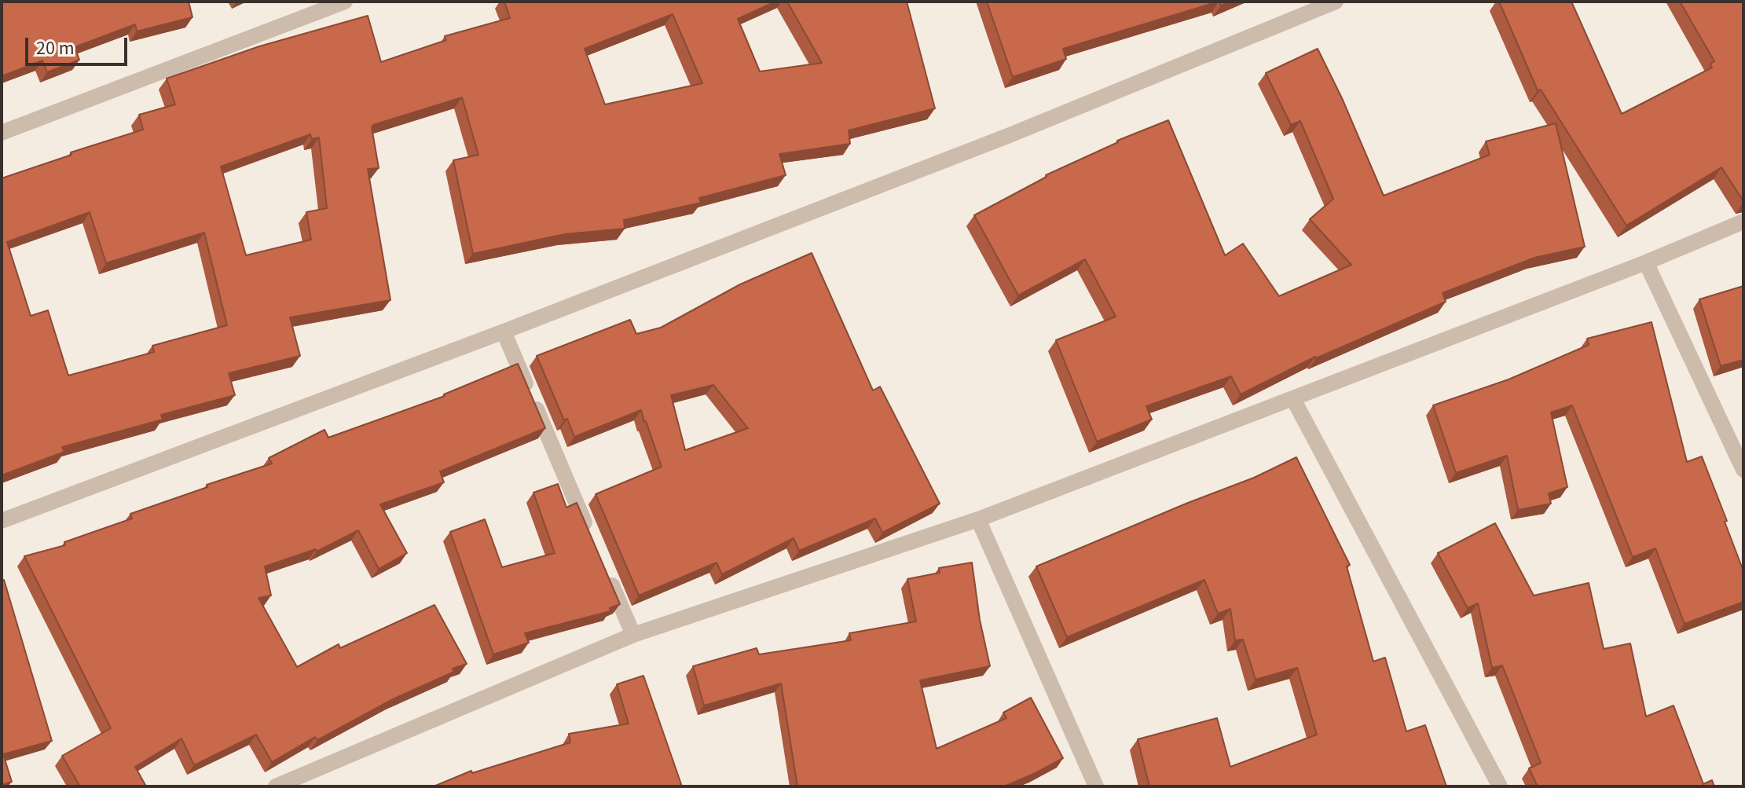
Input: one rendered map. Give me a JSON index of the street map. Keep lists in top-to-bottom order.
{
  "scale_bar": "20 m"
}
